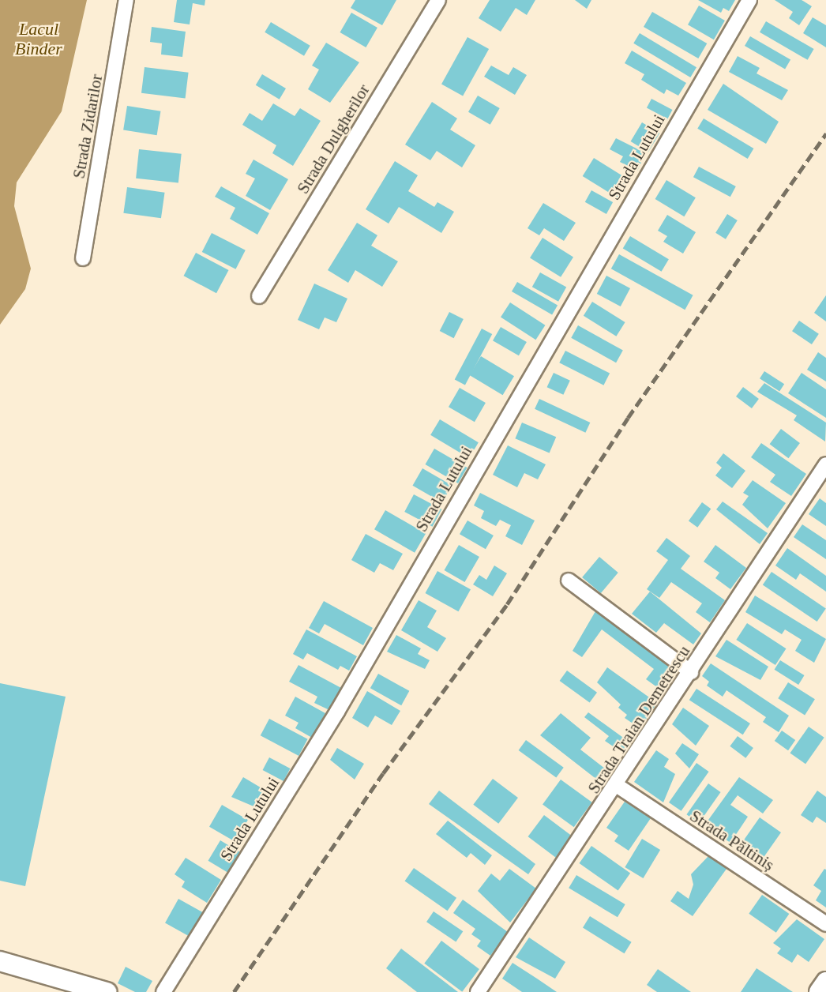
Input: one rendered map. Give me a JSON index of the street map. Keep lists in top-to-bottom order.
{
  "streets": {
    "street": [
      "Strada Zidarilor",
      "Strada Dulgherilor",
      "Strada Lutului",
      "Strada Traian Demetrescu",
      "Strada Păltiniș"
    ]
  },
  "crossings": [
    ["Strada Traian Demetrescu", "Strada Păltiniș"]
  ],
  "water": ["Lacul Binder"]
}
